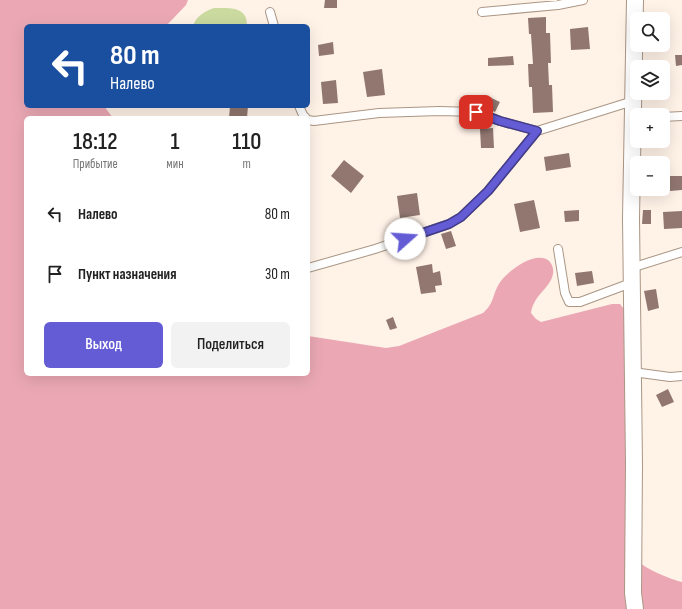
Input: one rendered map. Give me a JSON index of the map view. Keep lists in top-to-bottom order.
{
  "page": {
    "map_buttons": ["+", "−"],
    "turn": ["80 m", "Налево"],
    "eta": [
      "18:12",
      "Прибытие",
      "1",
      "мин",
      "110",
      "m"
    ],
    "list": [
      {
        "name": "Налево",
        "value": "80 m"
      },
      {
        "name": "Пункт назначения",
        "value": "30 m"
      }
    ],
    "buttons": ["Выход", "Поделиться"]
  }
}
